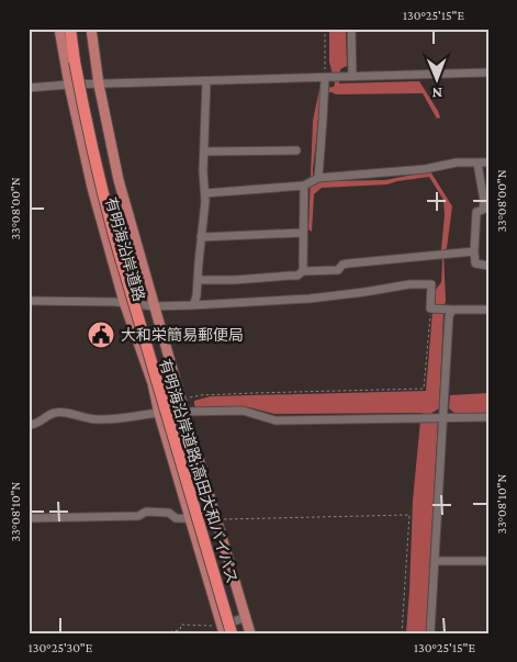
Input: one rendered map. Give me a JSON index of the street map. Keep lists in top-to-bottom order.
{
  "streets": {
    "highway": ["有明海沿岸道路;高田大和バイパス"],
    "main road": ["有明海沿岸道路"]
  },
  "places": {
    "public building": ["大和栄簡易郵便局"]
  },
  "north": "bottom",
  "coordinates": [
    "130°25'15\"E",
    "33°08'00\"N",
    "33°08'10\"N",
    "130°25'30\"E"
  ]
}
